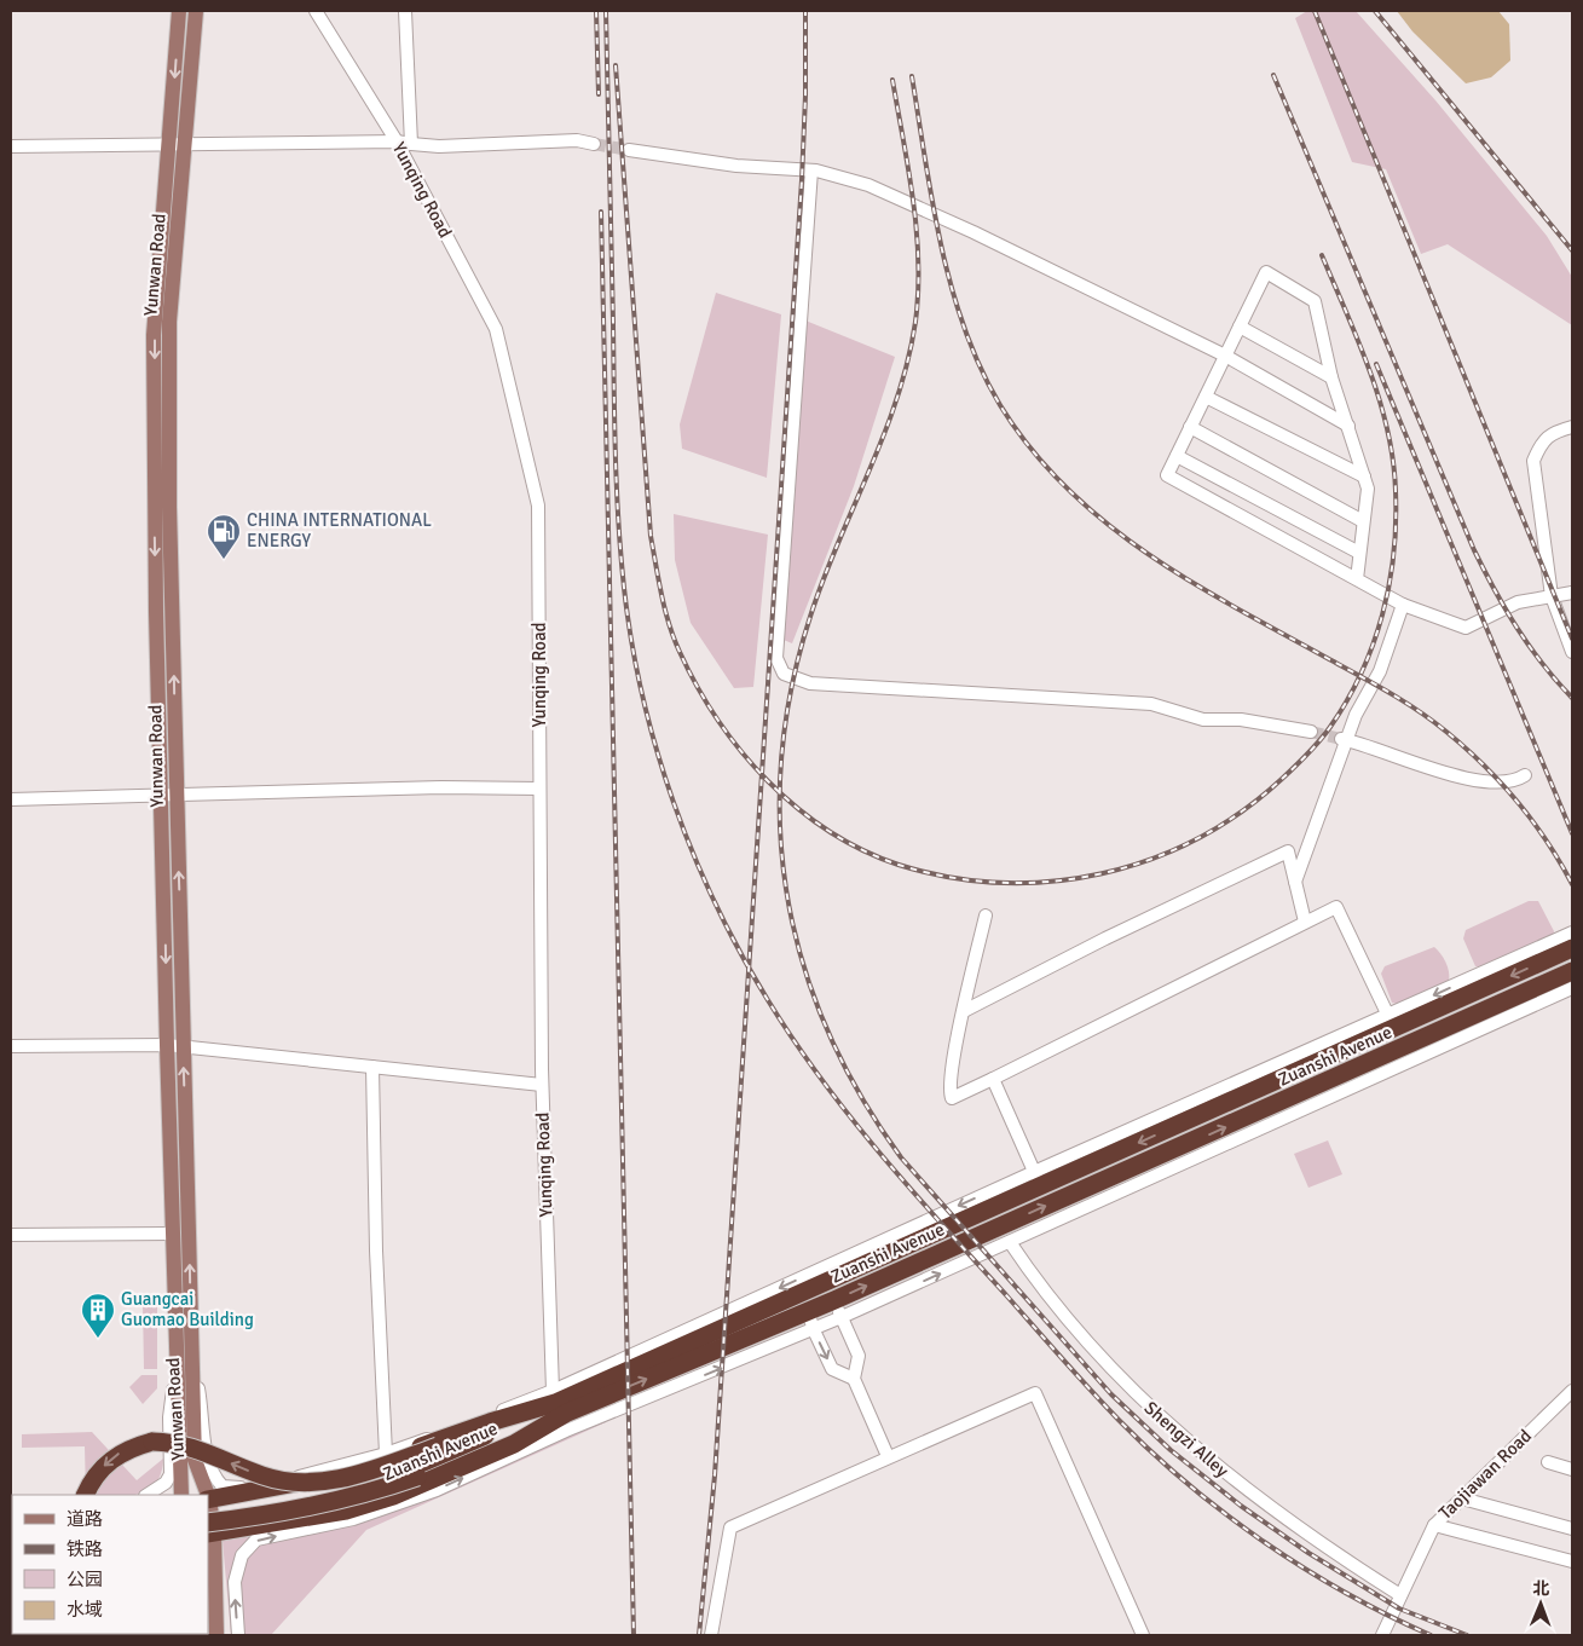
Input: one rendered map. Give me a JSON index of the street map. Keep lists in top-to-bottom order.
{
  "streets": {
    "highway": ["Zuanshi Avenue"],
    "main road": ["Yunwan Road"],
    "street": ["Yunqing Road", "Shengzi Alley", "Taojiawan Road"]
  },
  "crossings": [
    ["Yunqing Road", "Zuanshi Avenue"],
    ["Yunwan Road", "Zuanshi Avenue"],
    ["Shengzi Alley", "Taojiawan Road"]
  ],
  "places": {
    "fuel station": ["CHINA INTERNATIONAL ENERGY"],
    "building": ["Guangcai Guomao Building"]
  },
  "legend": [
    "道路",
    "铁路",
    "公园",
    "水域"
  ],
  "north": "top"
}
